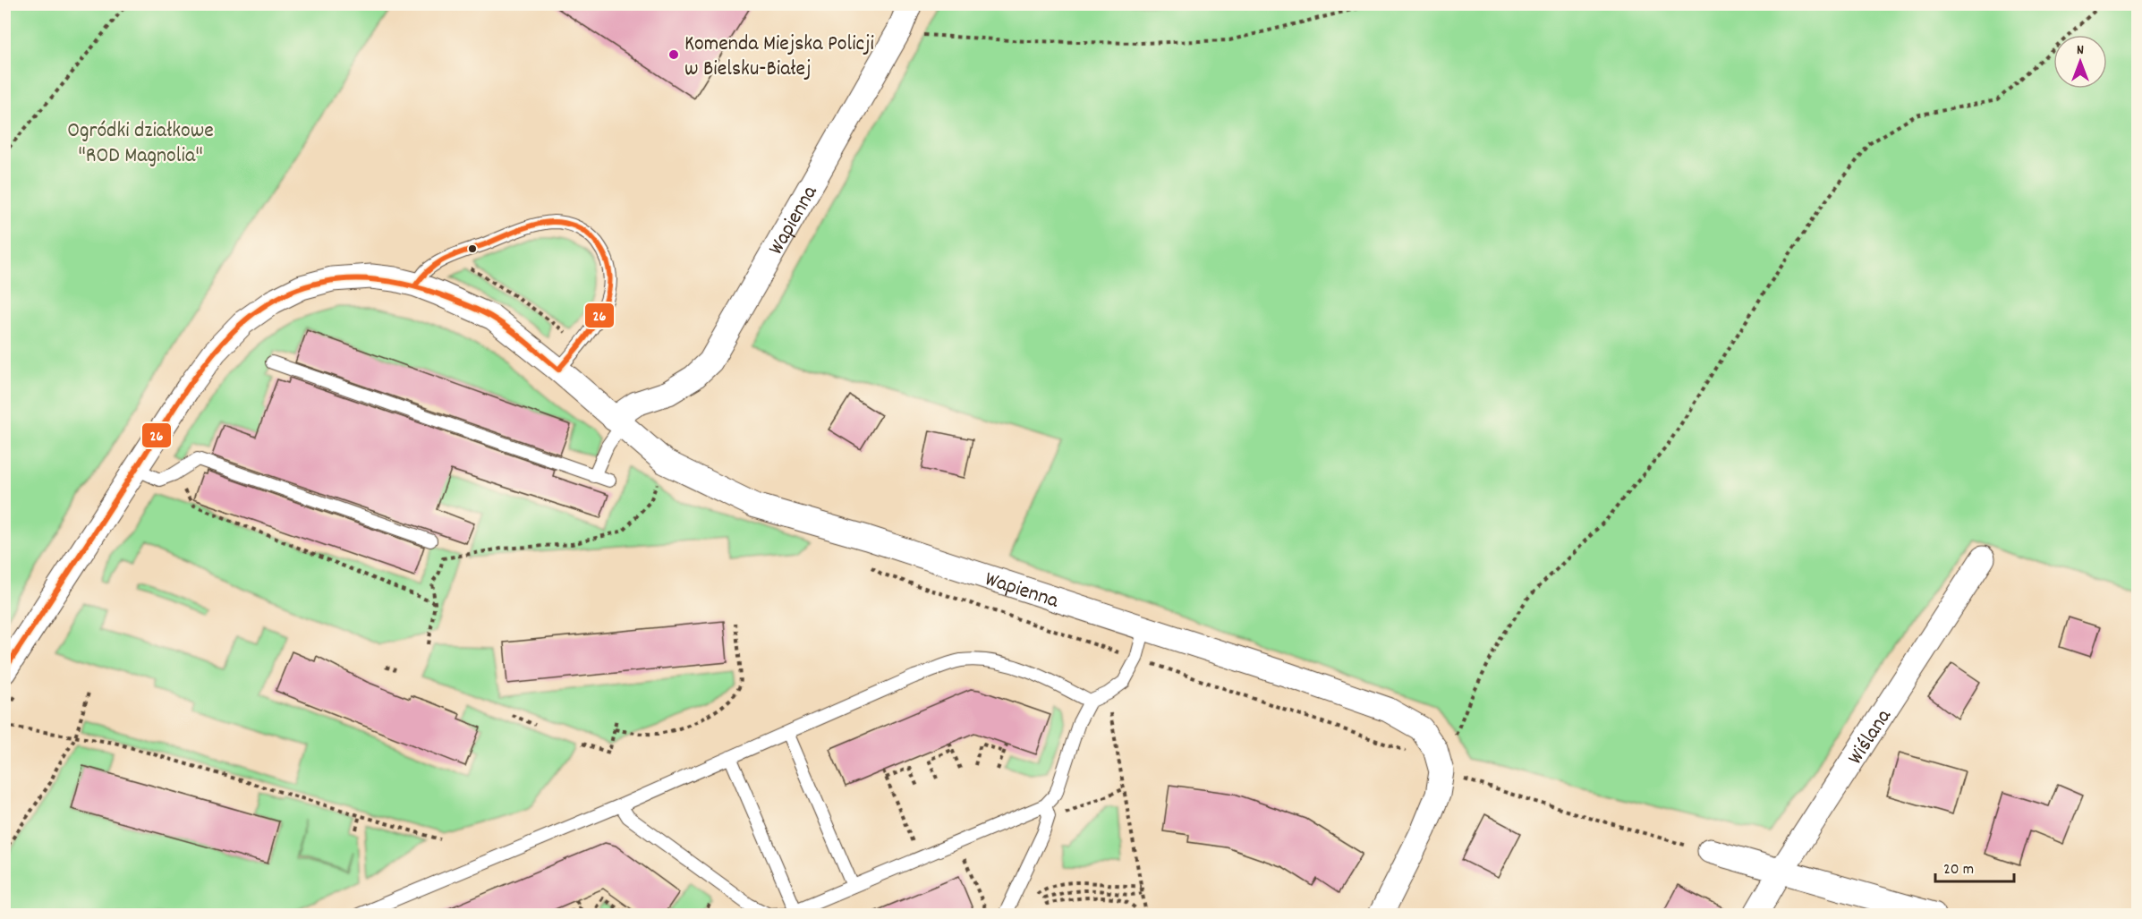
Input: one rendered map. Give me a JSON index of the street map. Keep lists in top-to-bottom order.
{
  "streets": {
    "street": ["Wapienna", "Wiślana"]
  },
  "parks": ["Ogródki działkowe \"ROD Magnolia\""],
  "places": ["Komenda Miejska Policji w Bielsku-Białej"],
  "lines": ["transit line 26"],
  "scale_bar": "20 m",
  "north": "top"
}
